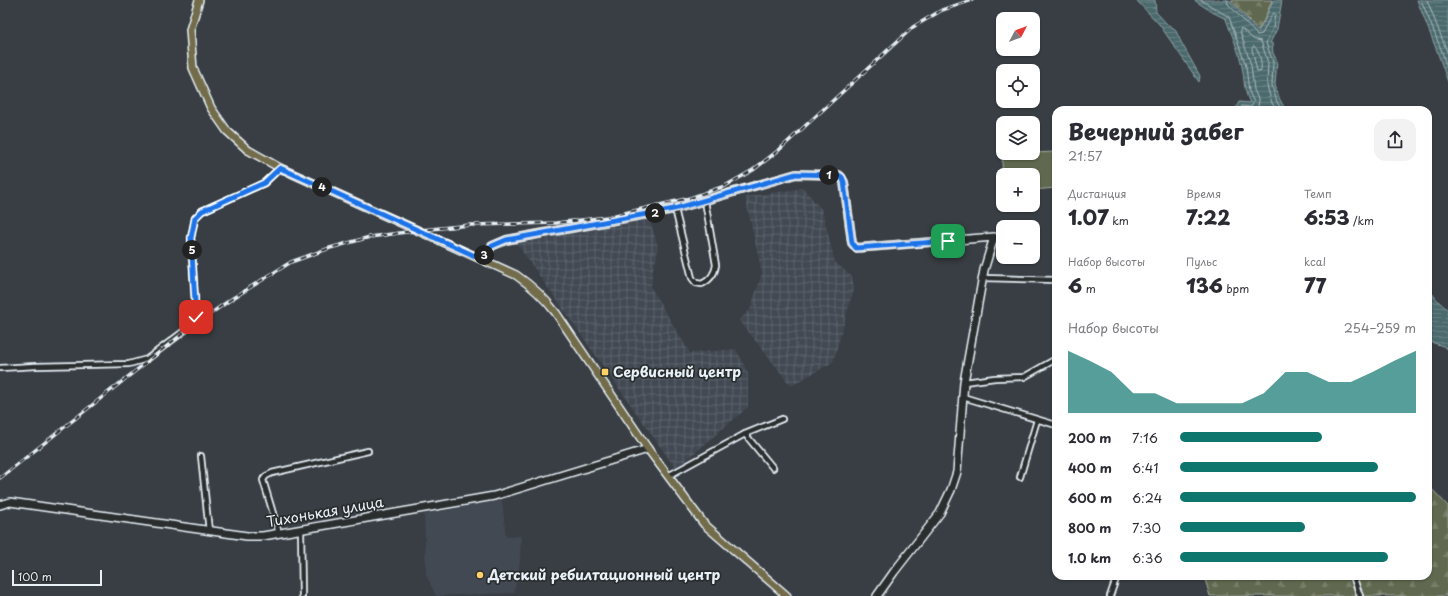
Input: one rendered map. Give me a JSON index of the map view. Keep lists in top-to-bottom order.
{
  "streets": {
    "street": ["Тихонькая улица"]
  },
  "places": {
    "transit": ["Сервисный центр"],
    "other": ["Детский ребилтационный центр"]
  },
  "scale_bar": "100 m",
  "north": "top right",
  "page": {
    "map_buttons": ["+", "−"],
    "heading": ["Вечерний забег", "21:57"],
    "pins": [
      "1",
      "4",
      "2",
      "5",
      "3"
    ],
    "stats": [
      ["Дистанция", "1.07 km"],
      ["Время", "7:22"],
      ["Темп", "6:53 /km"],
      ["Набор высоты", "6 m"],
      ["Пульс", "136 bpm"],
      ["kcal", "77"]
    ],
    "chart": ["Набор высоты", "254–259 m"],
    "list": [
      {
        "name": "200 m",
        "note": "7:16"
      },
      {
        "name": "400 m",
        "note": "6:41"
      },
      {
        "name": "600 m",
        "note": "6:24"
      },
      {
        "name": "800 m",
        "note": "7:30"
      },
      {
        "name": "1.0 km",
        "note": "6:36"
      }
    ],
    "scale": "100 m"
  }
}
